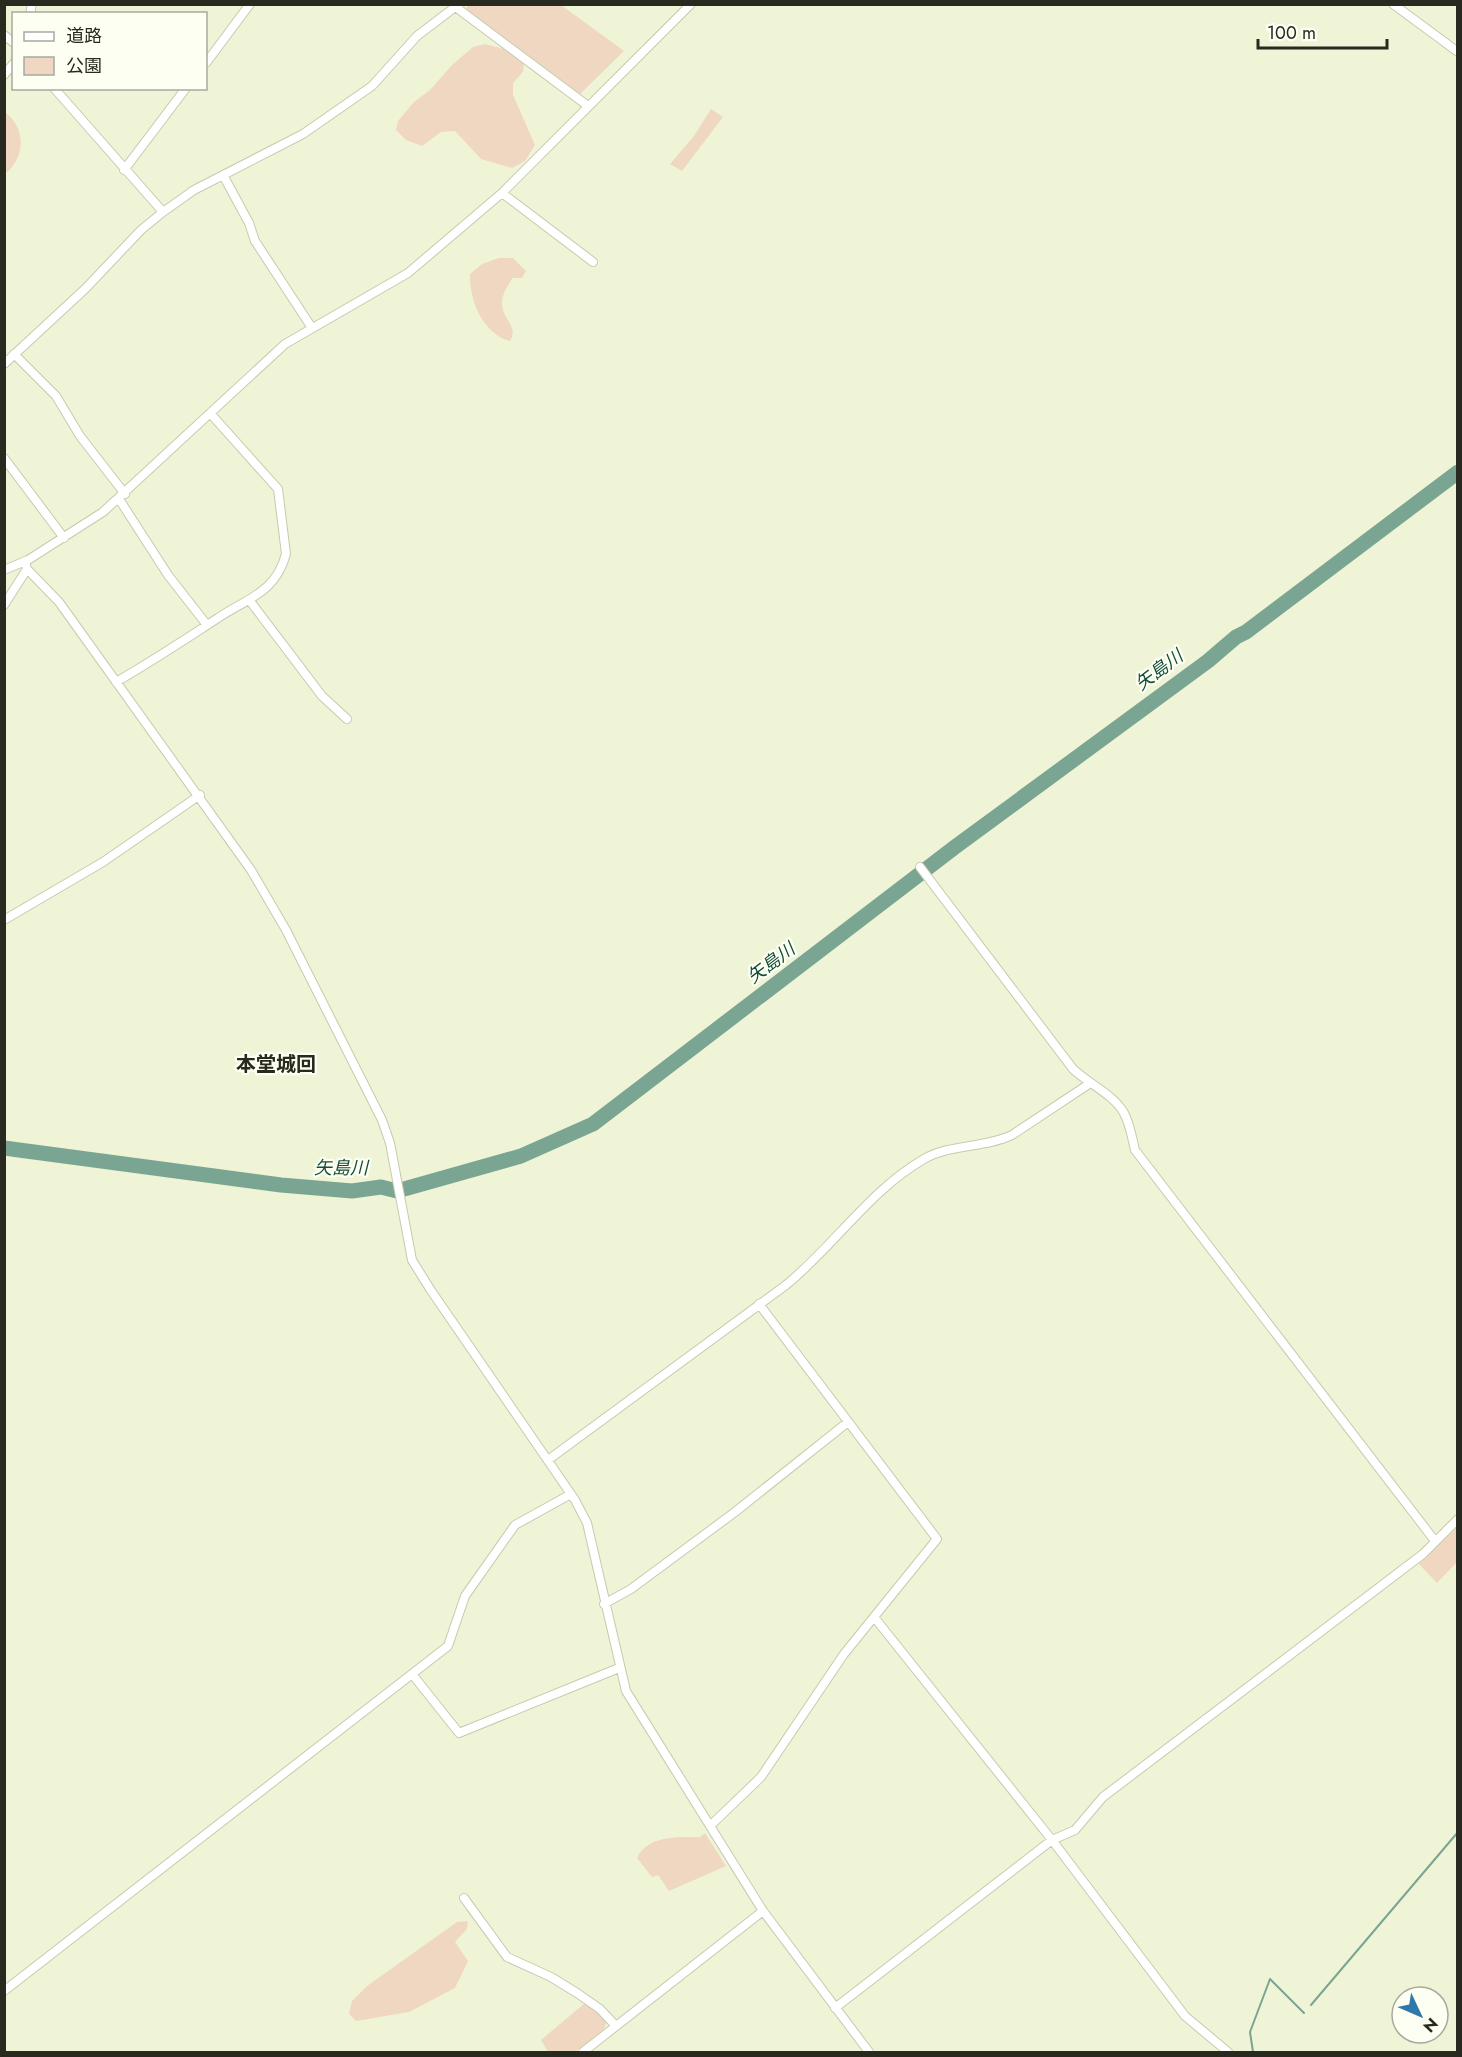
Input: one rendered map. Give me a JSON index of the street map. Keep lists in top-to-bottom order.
{
  "districts": ["本堂城回"],
  "water": ["矢島川"],
  "legend": ["道路", "公園"],
  "scale_bar": "100 m",
  "north": "bottom right"
}
